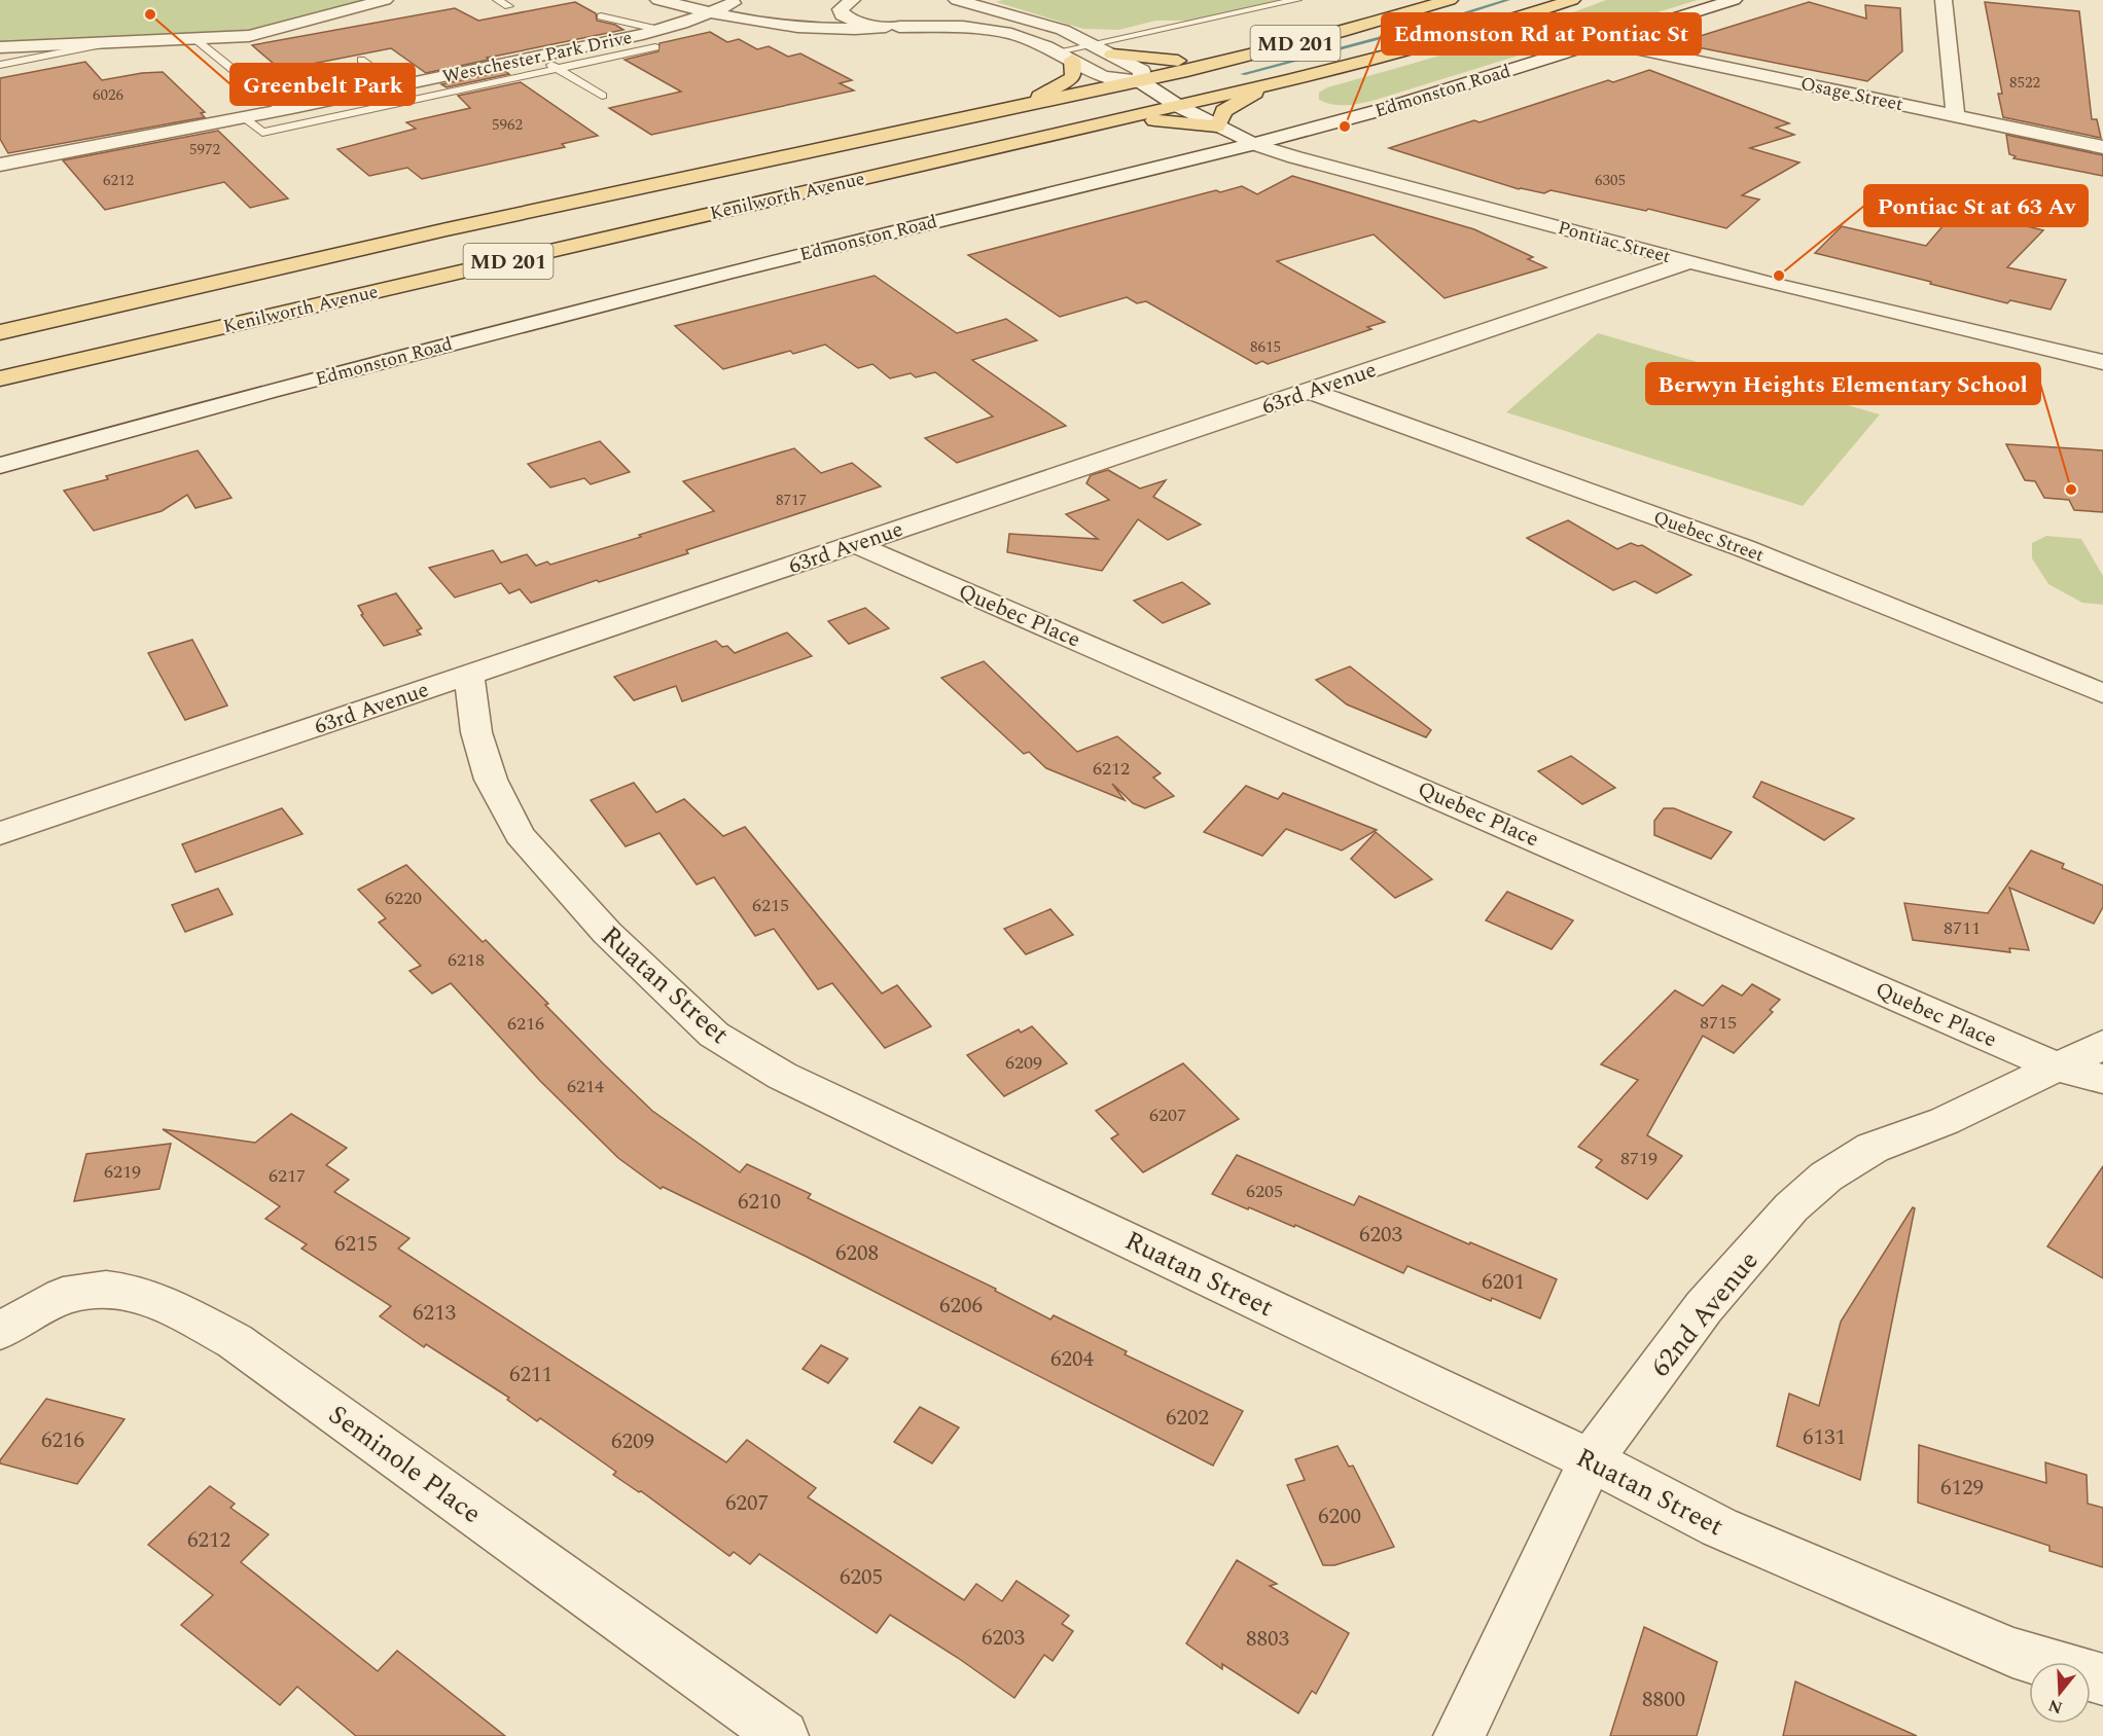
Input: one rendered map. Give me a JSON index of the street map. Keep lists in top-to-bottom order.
{
  "streets": {
    "main road": ["MD 201", "Kenilworth Avenue"],
    "street": [
      "Westchester Park Drive",
      "Edmonston Road",
      "Osage Street",
      "Pontiac Street",
      "63rd Avenue",
      "Quebec Street",
      "Quebec Place",
      "Ruatan Street",
      "62nd Avenue",
      "Seminole Place"
    ]
  },
  "crossings": [
    ["Edmonston Road", "Osage Street"],
    ["Edmonston Road", "Pontiac Street"],
    ["Kenilworth Avenue", "Pontiac Street"],
    ["Pontiac Street", "63rd Avenue"],
    ["63rd Avenue", "Quebec Street"],
    ["63rd Avenue", "Quebec Place"],
    ["63rd Avenue", "Ruatan Street"],
    ["Quebec Place", "62nd Avenue"],
    ["Ruatan Street", "62nd Avenue"]
  ],
  "places": [
    "Greenbelt Park",
    "Edmonston Rd at Pontiac St",
    "Pontiac St at 63 Av",
    "Berwyn Heights Elementary School"
  ],
  "house_numbers": [
    "8522",
    "6026",
    "5962",
    "5972",
    "6212",
    "6305",
    "8615",
    "8717",
    "6212",
    "6220",
    "6215",
    "8711",
    "6218",
    "8715",
    "6216",
    "6209",
    "6214",
    "6207",
    "8719",
    "6219",
    "6217",
    "6205",
    "6210",
    "6203",
    "6215",
    "6208",
    "6201",
    "6206",
    "6213",
    "6204",
    "6211",
    "6202",
    "6131",
    "6216",
    "6209",
    "6129",
    "6207",
    "6200",
    "6212",
    "6205",
    "6203",
    "8803",
    "8800"
  ],
  "north": "bottom"
}
